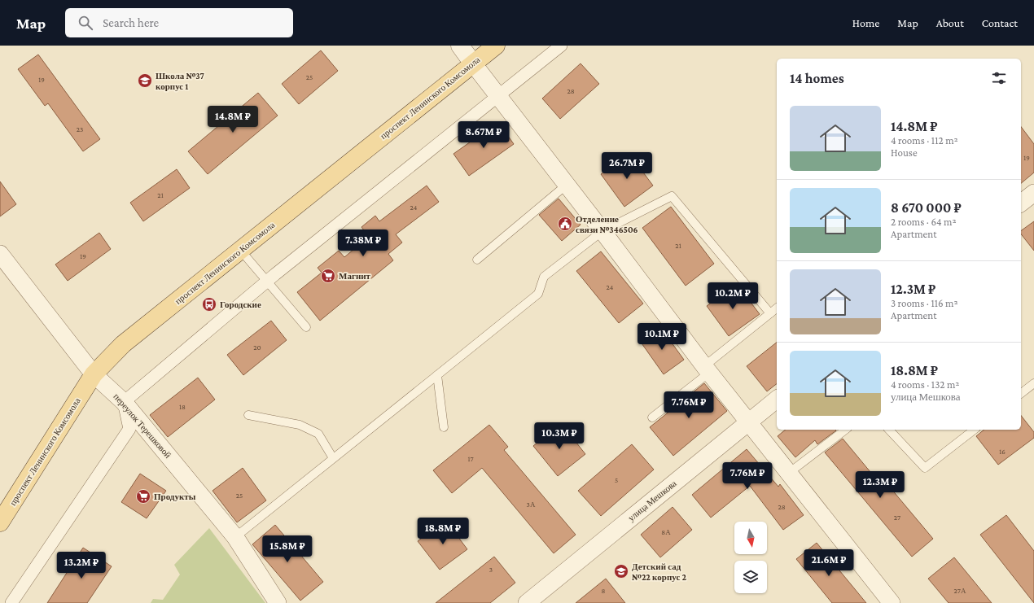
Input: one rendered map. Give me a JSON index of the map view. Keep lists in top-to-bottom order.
{
  "streets": {
    "main road": ["проспект Ленинского Комсомола"],
    "street": ["переулок Терешковой", "улица Мешкова"]
  },
  "crossings": [
    ["проспект Ленинского Комсомола", "переулок Терешковой"]
  ],
  "places": {
    "school or university": ["Школа №37 корпус 1", "Детский сад №22 корпус 2"],
    "public building": ["Отделение связи №346506"],
    "supermarket": ["Магнит", "Продукты"],
    "bus stop": ["Городские"]
  },
  "house_numbers": [
    "25",
    "19",
    "28",
    "23",
    "19",
    "21",
    "24",
    "21",
    "19",
    "24",
    "20",
    "18",
    "16",
    "17",
    "5",
    "25",
    "3А",
    "28",
    "27",
    "8А",
    "3",
    "8",
    "27А"
  ],
  "north": "bottom",
  "page": {
    "header": "Map",
    "search": "Search here",
    "nav": [
      "Home",
      "Map",
      "About",
      "Contact"
    ],
    "heading": "14 homes",
    "list": [
      {
        "name": "14.8M ₽",
        "note": "4 rooms · 112 m² · House"
      },
      {
        "name": "8 670 000 ₽",
        "note": "2 rooms · 64 m² · Apartment"
      },
      {
        "name": "12.3M ₽",
        "note": "3 rooms · 116 m² · Apartment"
      },
      {
        "name": "18.8M ₽",
        "note": "4 rooms · 132 m² · улица Мешкова"
      }
    ],
    "price": [
      "14.8M ₽",
      "8.67M ₽",
      "26.7M ₽",
      "7.38M ₽",
      "10.2M ₽",
      "10.1M ₽",
      "7.76M ₽",
      "10.3M ₽",
      "7.76M ₽",
      "12.3M ₽",
      "18.8M ₽",
      "15.8M ₽",
      "21.6M ₽",
      "13.2M ₽"
    ]
  }
}
